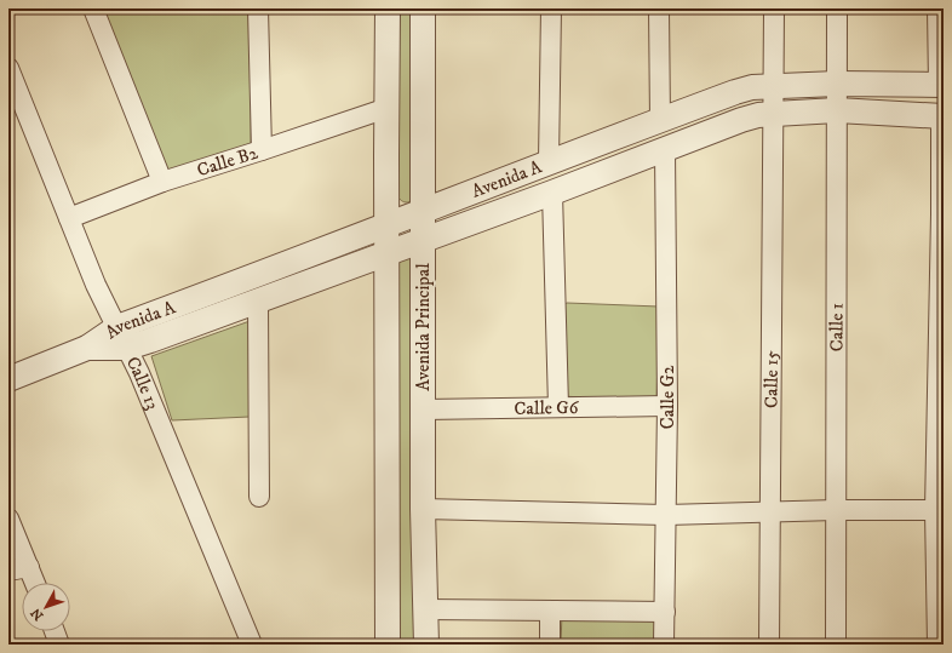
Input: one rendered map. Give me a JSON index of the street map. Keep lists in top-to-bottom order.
{
  "streets": {
    "street": [
      "Calle B2",
      "Avenida A",
      "Avenida Principal",
      "Calle 1",
      "Calle 15",
      "Calle 13",
      "Calle G2",
      "Calle G6"
    ]
  },
  "crossings": [
    ["Calle B2", "Avenida Principal"],
    ["Calle B2", "Calle 13"],
    ["Avenida A", "Avenida Principal"],
    ["Avenida A", "Calle 1"],
    ["Avenida A", "Calle 15"],
    ["Avenida A", "Calle 13"],
    ["Avenida A", "Calle G2"],
    ["Avenida Principal", "Calle G6"],
    ["Calle G2", "Calle G6"]
  ],
  "north": "bottom left"
}
